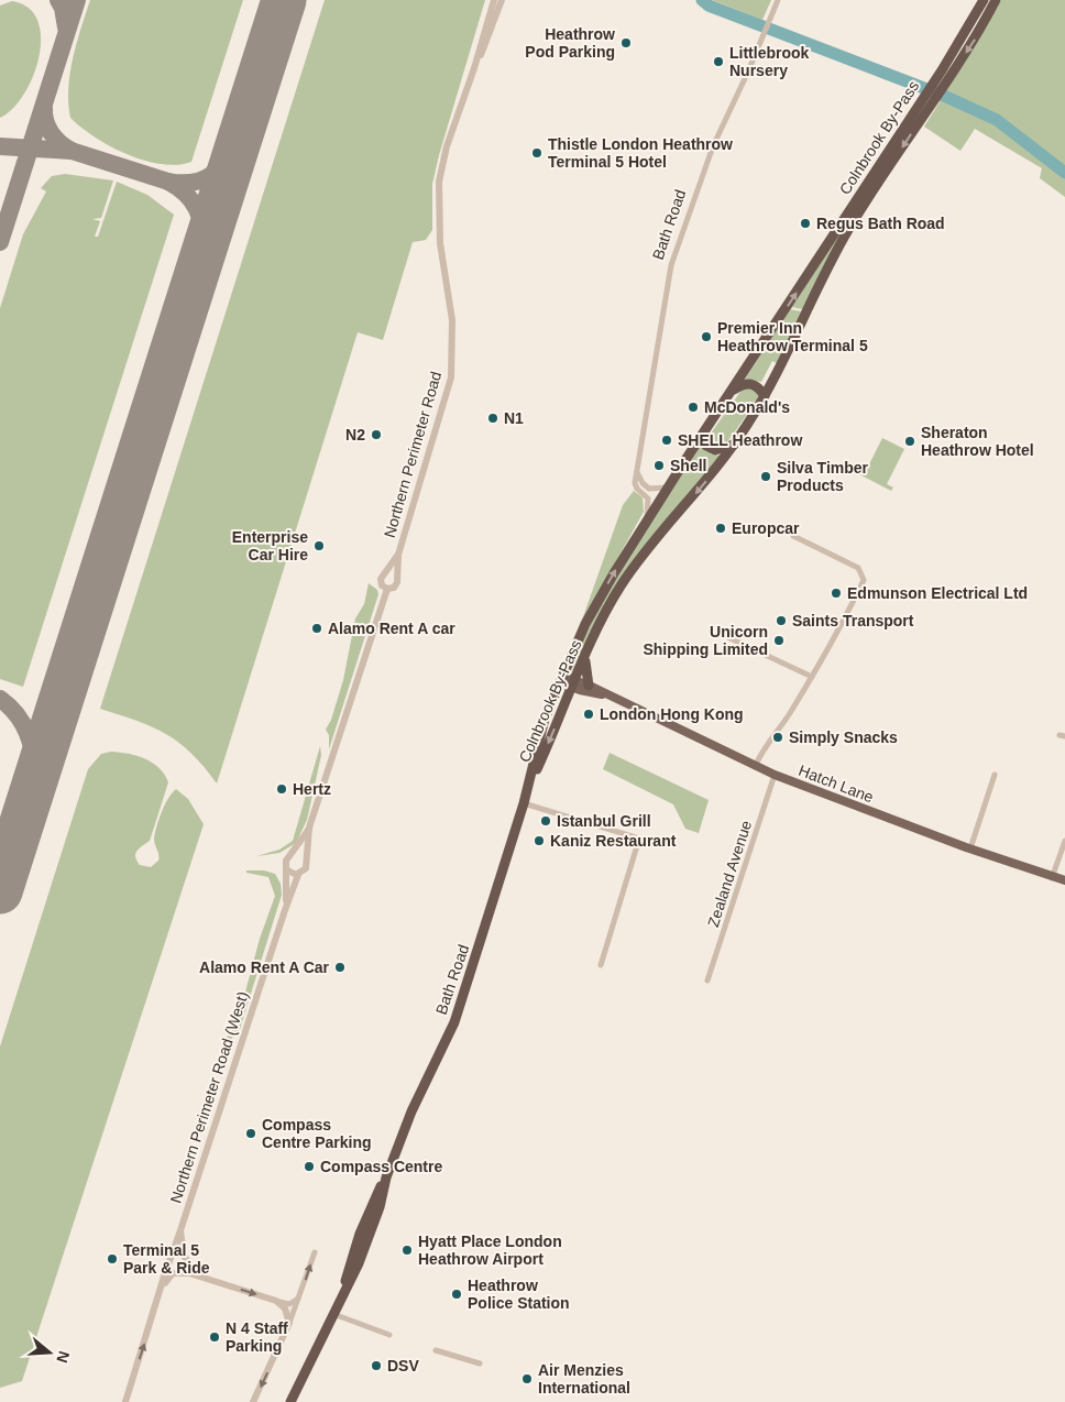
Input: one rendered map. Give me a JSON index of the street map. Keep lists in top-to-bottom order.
{
  "streets": {
    "highway": ["Colnbrook By-Pass", "Bath Road"],
    "main road": ["Hatch Lane"],
    "street": ["Northern Perimeter Road", "Zealand Avenue", "Northern Perimeter Road (West)"]
  },
  "crossings": [
    ["Colnbrook By-Pass", "Bath Road"],
    ["Colnbrook By-Pass", "Hatch Lane"],
    ["Hatch Lane", "Zealand Avenue"]
  ],
  "places": [
    "Heathrow Pod Parking",
    "Littlebrook Nursery",
    "Thistle London Heathrow Terminal 5 Hotel",
    "Regus Bath Road",
    "Premier Inn Heathrow Terminal 5",
    "McDonald's",
    "N1",
    "N2",
    "SHELL Heathrow",
    "Sheraton Heathrow Hotel",
    "Shell",
    "Silva Timber Products",
    "Europcar",
    "Enterprise Car Hire",
    "Edmunson Electrical Ltd",
    "Saints Transport",
    "Alamo Rent A car",
    "Unicorn Shipping Limited",
    "London Hong Kong",
    "Simply Snacks",
    "Hertz",
    "Istanbul Grill",
    "Kaniz Restaurant",
    "Alamo Rent A Car",
    "Compass Centre Parking",
    "Compass Centre",
    "Hyatt Place London Heathrow Airport",
    "Terminal 5 Park & Ride",
    "Heathrow Police Station",
    "N 4 Staff Parking",
    "DSV",
    "Air Menzies International"
  ],
  "north": "right"
}
